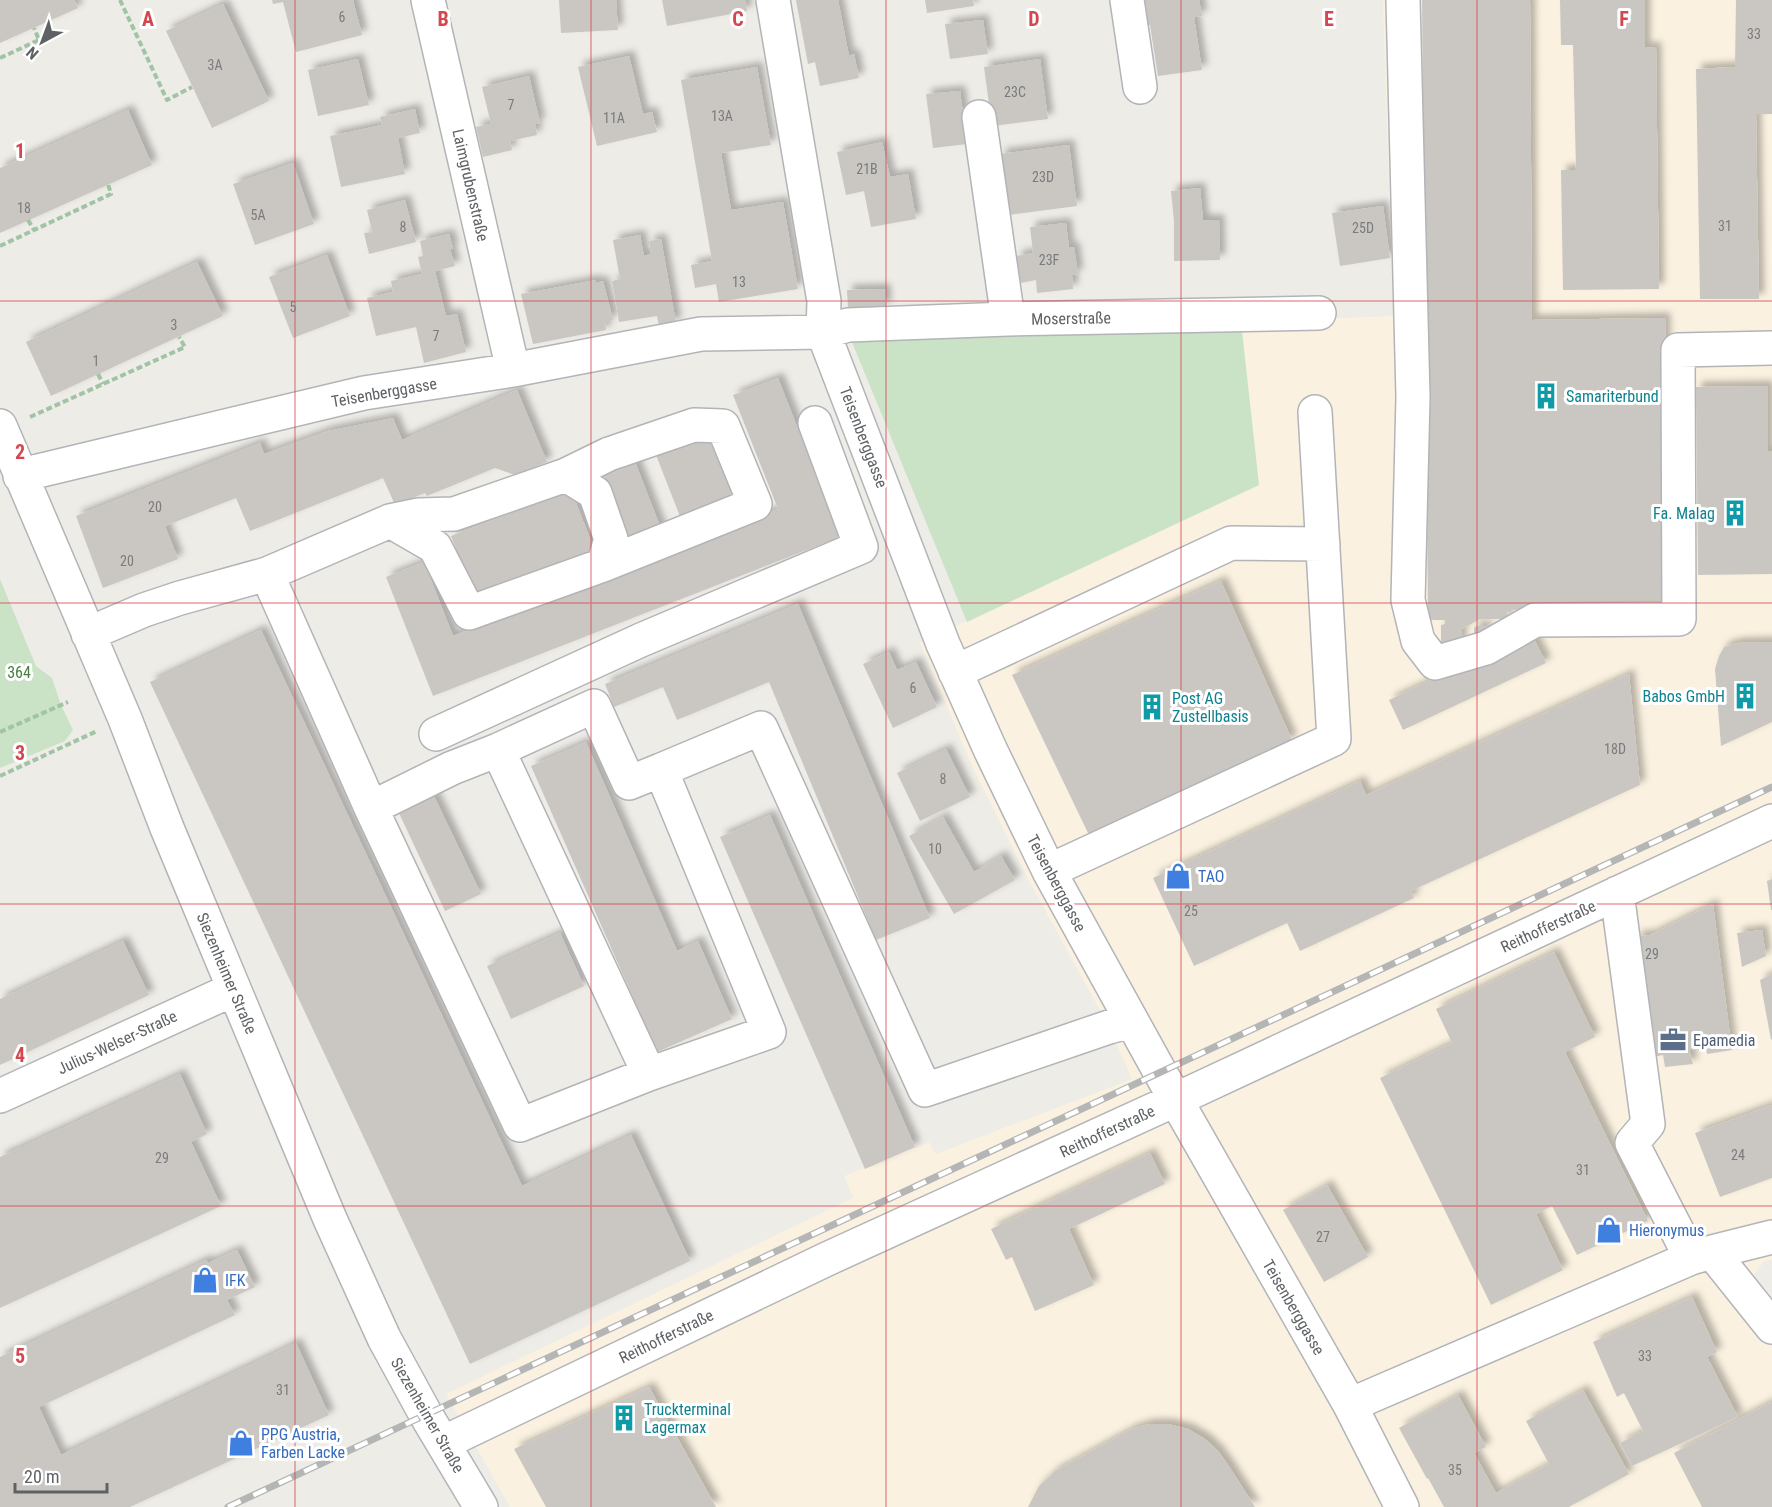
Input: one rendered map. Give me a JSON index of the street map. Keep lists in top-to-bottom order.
{
  "streets": {
    "street": [
      "Laimgrubenstraße",
      "Moserstraße",
      "Teisenberggasse",
      "Reithofferstraße",
      "Siezenheimer Straße",
      "Julius-Welser-Straße"
    ]
  },
  "crossings": [
    ["Laimgrubenstraße", "Teisenberggasse"],
    ["Moserstraße", "Teisenberggasse"],
    ["Teisenberggasse", "Reithofferstraße"],
    ["Teisenberggasse", "Siezenheimer Straße"],
    ["Reithofferstraße", "Siezenheimer Straße"],
    ["Siezenheimer Straße", "Julius-Welser-Straße"]
  ],
  "parks": ["364"],
  "places": {
    "building": [
      "Samariterbund",
      "Fa. Malag",
      "Babos GmbH",
      "Post AG Zustellbasis",
      "Truckterminal Lagermax"
    ],
    "shop": [
      "TAO",
      "Hieronymus",
      "IFK",
      "PPG Austria, Farben Lacke"
    ],
    "office": ["Epamedia"]
  },
  "house_numbers": [
    "6",
    "33",
    "3A",
    "23C",
    "7",
    "13A",
    "11A",
    "21B",
    "23D",
    "18",
    "5A",
    "31",
    "8",
    "25D",
    "23F",
    "13",
    "5",
    "3",
    "7",
    "1",
    "20",
    "20",
    "6",
    "18D",
    "8",
    "10",
    "25",
    "29",
    "24",
    "29",
    "31",
    "27",
    "33",
    "31",
    "35"
  ],
  "scale_bar": "20 m",
  "north": "bottom left",
  "grid": {
    "columns": [
      "A",
      "B",
      "C",
      "D",
      "E",
      "F"
    ],
    "rows": [
      "1",
      "2",
      "3",
      "4",
      "5"
    ]
  }
}
